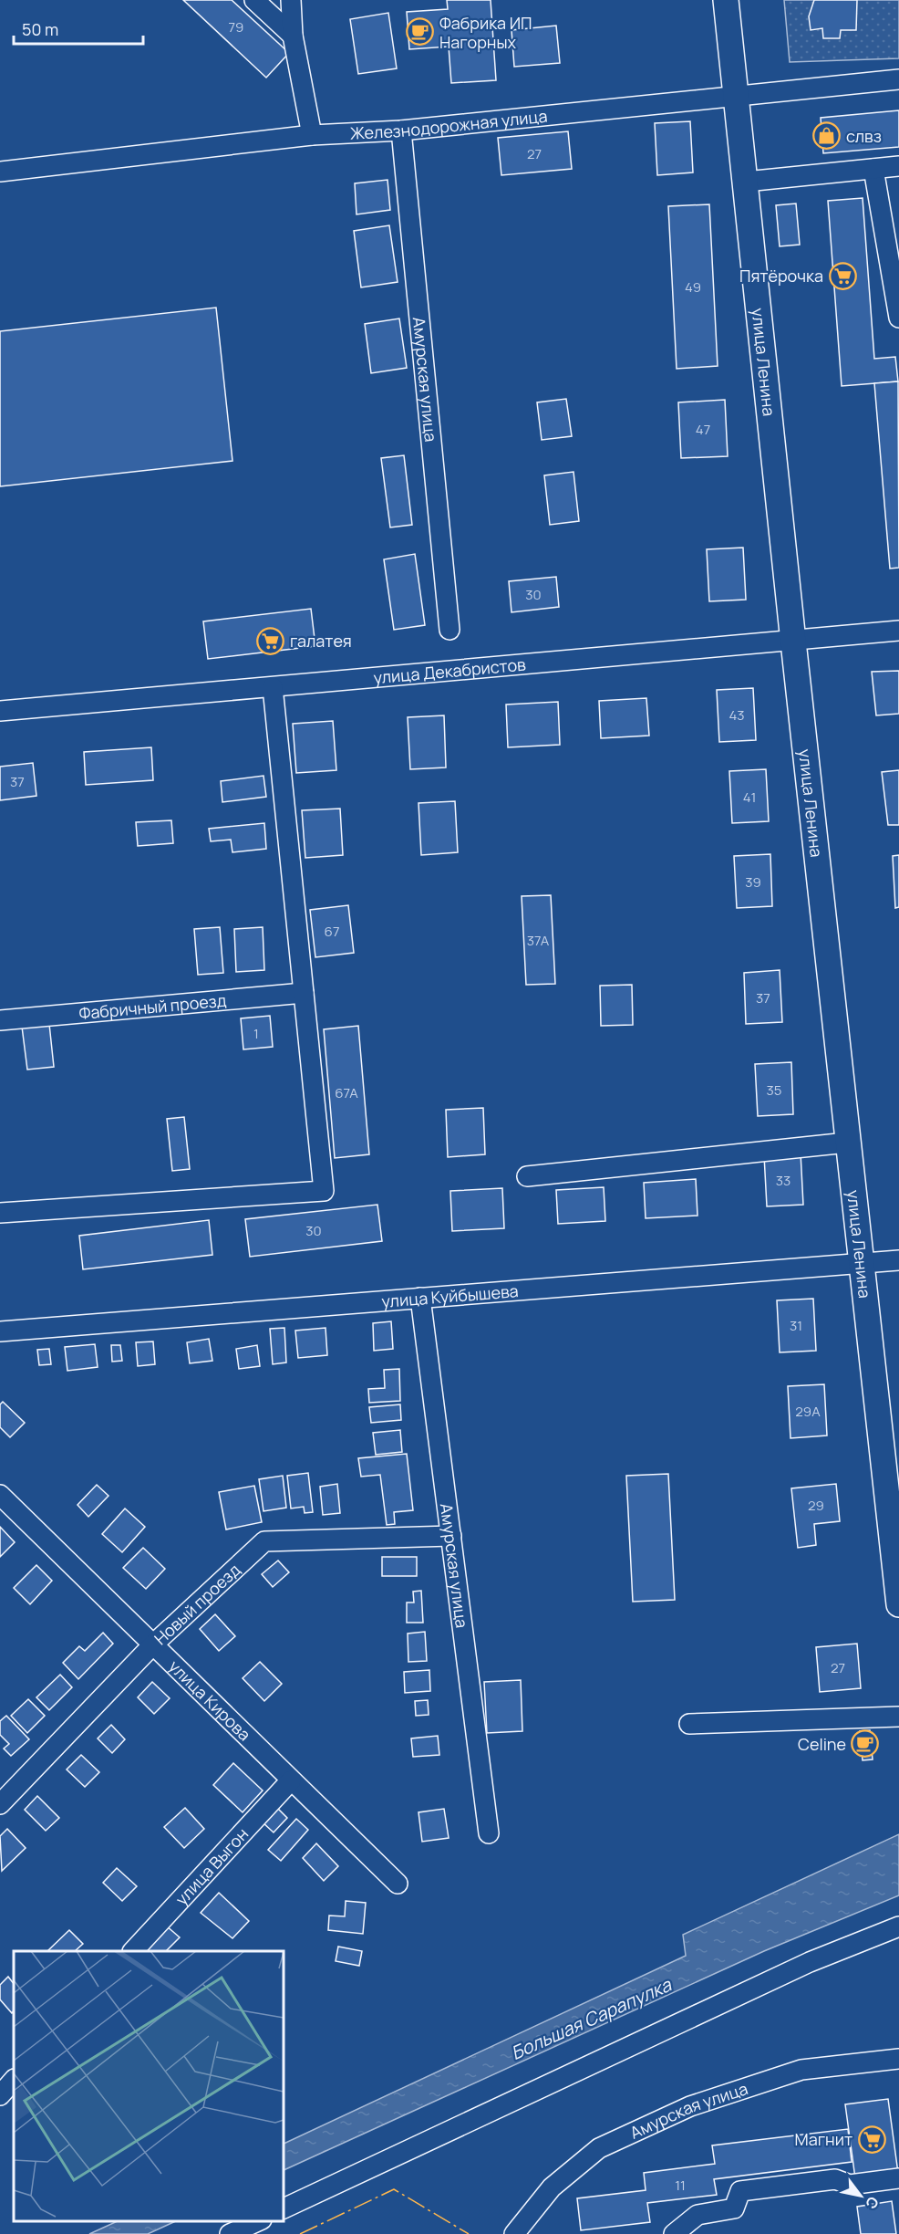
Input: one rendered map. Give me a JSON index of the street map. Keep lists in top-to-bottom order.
{
  "streets": {
    "main road": ["улица Ленина"],
    "street": [
      "Железнодорожная улица",
      "Амурская улица",
      "улица Декабристов",
      "Фабричный проезд",
      "улица Куйбышева",
      "Новый проезд",
      "улица Кирова",
      "улица Выгон"
    ]
  },
  "crossings": [
    ["Железнодорожная улица", "улица Ленина"],
    ["Железнодорожная улица", "Амурская улица"],
    ["улица Ленина", "улица Декабристов"],
    ["улица Ленина", "улица Куйбышева"],
    ["Амурская улица", "улица Куйбышева"],
    ["Амурская улица", "Новый проезд"],
    ["Новый проезд", "улица Кирова"],
    ["улица Кирова", "улица Выгон"]
  ],
  "water": ["Большая Сарапулка"],
  "places": {
    "cafe": ["Фабрика ИП Нагорных", "Celine"],
    "shop": ["слвз"],
    "supermarket": ["Пятёрочка", "галатея", "Магнит"]
  },
  "house_numbers": [
    "79",
    "27",
    "49",
    "47",
    "30",
    "43",
    "37",
    "41",
    "39",
    "67",
    "37А",
    "37",
    "1",
    "35",
    "67А",
    "33",
    "30",
    "31",
    "29А",
    "29",
    "27",
    "11"
  ],
  "scale_bar": "50 m",
  "north": "bottom right"
}
